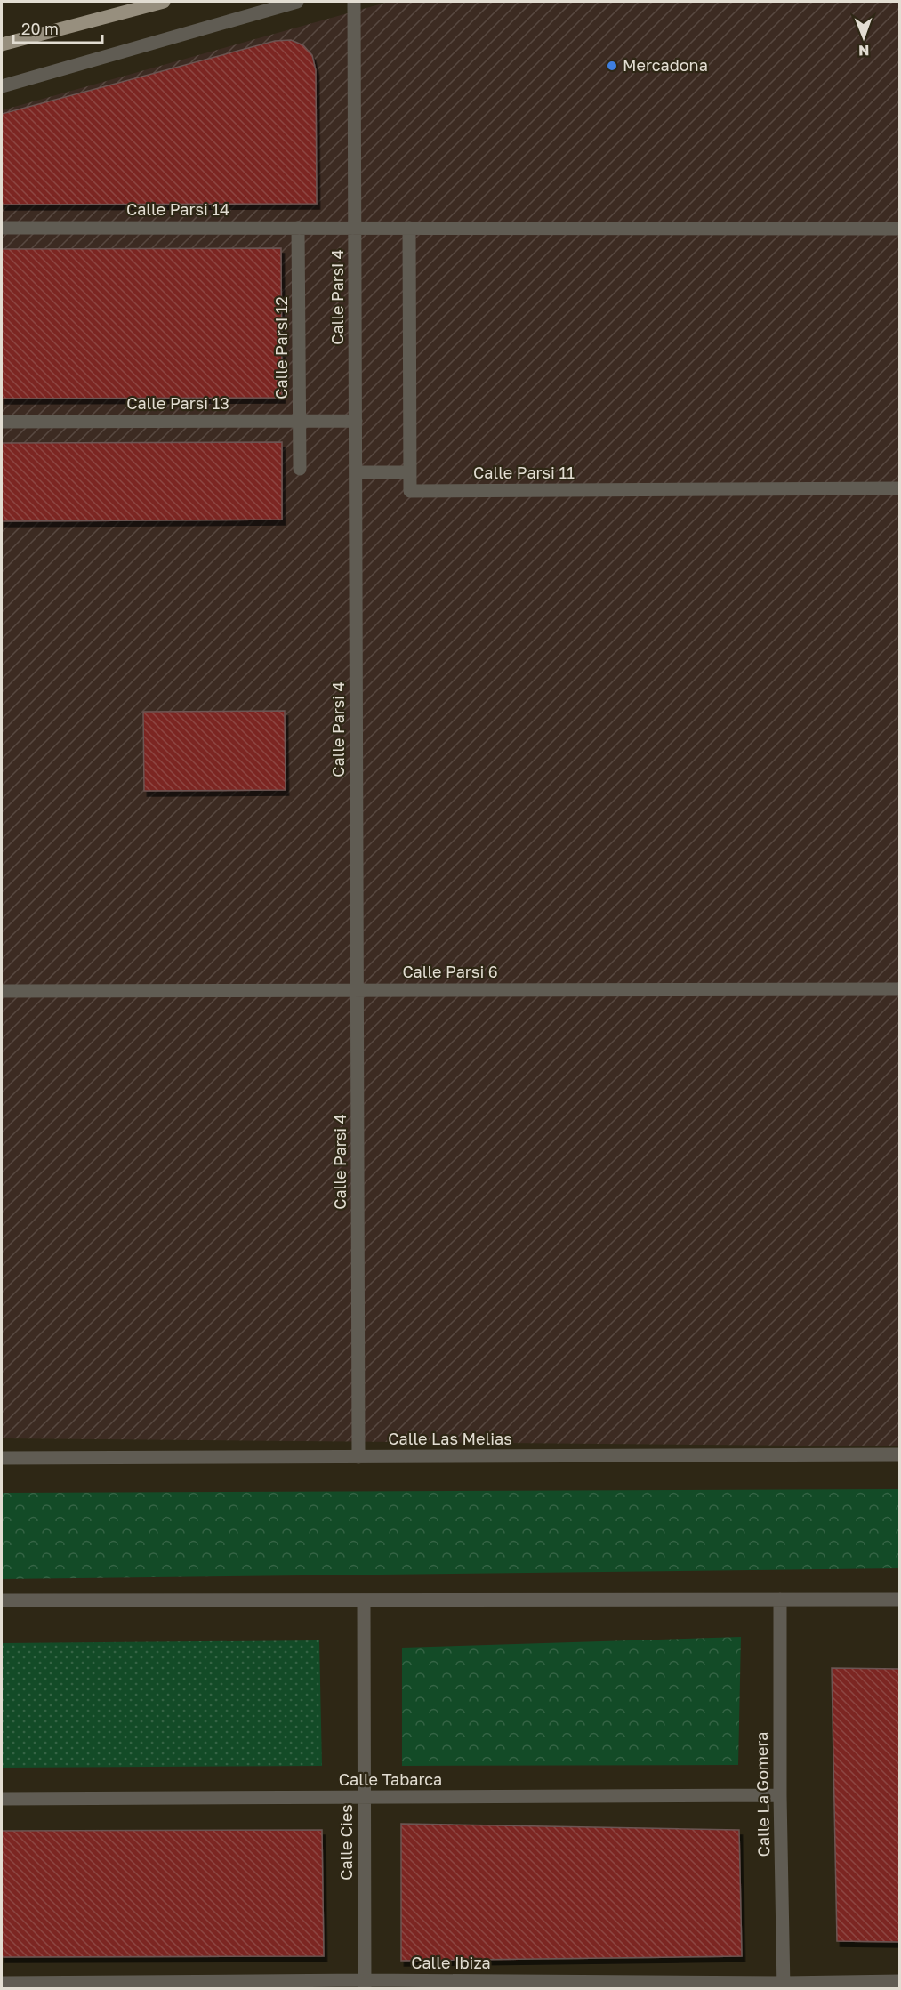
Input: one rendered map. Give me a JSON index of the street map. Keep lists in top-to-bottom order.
{
  "streets": {
    "street": [
      "Calle Parsi 14",
      "Calle Parsi 4",
      "Calle Parsi 12",
      "Calle Parsi 13",
      "Calle Parsi 11",
      "Calle Parsi 6",
      "Calle Las Melias",
      "Calle Tabarca",
      "Calle La Gomera",
      "Calle Cies",
      "Calle Ibiza"
    ]
  },
  "crossings": [
    ["Calle Parsi 14", "Calle Parsi 4"],
    ["Calle Parsi 14", "Calle Parsi 12"],
    ["Calle Parsi 4", "Calle Parsi 13"],
    ["Calle Parsi 4", "Calle Parsi 6"],
    ["Calle Parsi 4", "Calle Las Melias"],
    ["Calle Parsi 12", "Calle Parsi 13"],
    ["Calle Tabarca", "Calle La Gomera"],
    ["Calle Tabarca", "Calle Cies"],
    ["Calle La Gomera", "Calle Ibiza"],
    ["Calle Cies", "Calle Ibiza"]
  ],
  "places": ["Mercadona"],
  "scale_bar": "20 m",
  "north": "bottom"
}
